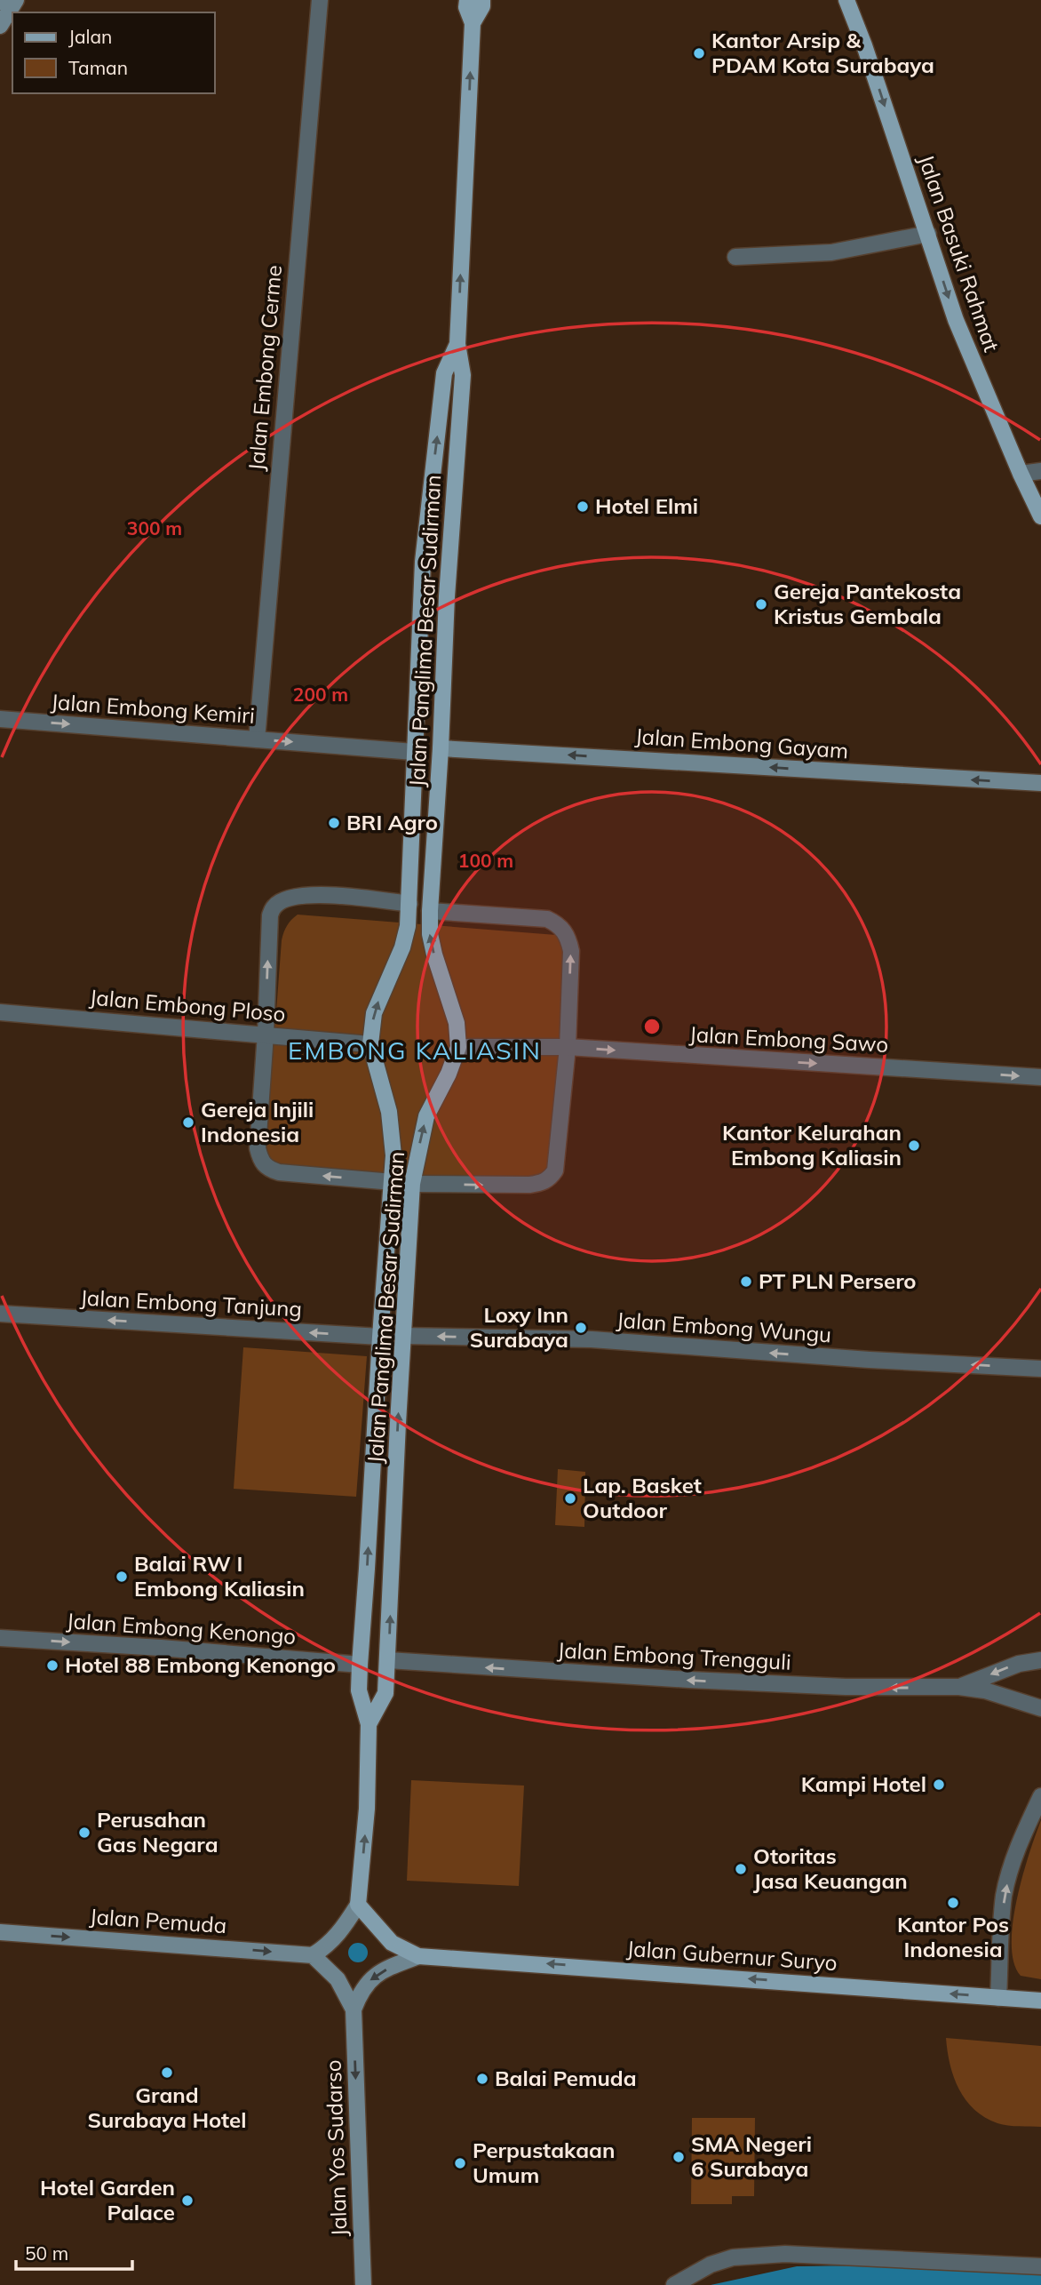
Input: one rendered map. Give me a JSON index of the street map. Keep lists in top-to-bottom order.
{
  "streets": {
    "main road": [
      "Jalan Basuki Rahmat",
      "Jalan Panglima Besar Sudirman",
      "Jalan Embong Gayam",
      "Jalan Pemuda",
      "Jalan Gubernur Suryo",
      "Jalan Yos Sudarso"
    ],
    "street": [
      "Jalan Embong Cerme",
      "Jalan Embong Kemiri",
      "Jalan Embong Ploso",
      "Jalan Embong Sawo",
      "Jalan Embong Tanjung",
      "Jalan Embong Wungu",
      "Jalan Embong Kenongo",
      "Jalan Embong Trengguli"
    ]
  },
  "crossings": [
    ["Jalan Embong Cerme", "Jalan Embong Kemiri"],
    ["Jalan Panglima Besar Sudirman", "Jalan Embong Kemiri"],
    ["Jalan Panglima Besar Sudirman", "Jalan Embong Gayam"],
    ["Jalan Panglima Besar Sudirman", "Jalan Embong Ploso"],
    ["Jalan Panglima Besar Sudirman", "Jalan Embong Sawo"],
    ["Jalan Panglima Besar Sudirman", "Jalan Embong Tanjung"],
    ["Jalan Panglima Besar Sudirman", "Jalan Embong Wungu"],
    ["Jalan Panglima Besar Sudirman", "Jalan Embong Kenongo"],
    ["Jalan Panglima Besar Sudirman", "Jalan Embong Trengguli"],
    ["Jalan Panglima Besar Sudirman", "Jalan Gubernur Suryo"],
    ["Jalan Gubernur Suryo", "Jalan Yos Sudarso"]
  ],
  "one_way": [
    "Jalan Basuki Rahmat",
    "Jalan Panglima Besar Sudirman",
    "Jalan Embong Kemiri",
    "Jalan Embong Gayam",
    "Jalan Embong Sawo",
    "Jalan Embong Tanjung",
    "Jalan Embong Wungu",
    "Jalan Embong Kenongo",
    "Jalan Embong Trengguli",
    "Jalan Pemuda",
    "Jalan Gubernur Suryo",
    "Jalan Yos Sudarso"
  ],
  "districts": ["EMBONG KALIASIN"],
  "places": [
    "Kantor Arsip & PDAM Kota Surabaya",
    "Hotel Elmi",
    "Gereja Pantekosta Kristus Gembala",
    "BRI Agro",
    "Gereja Injili Indonesia",
    "Kantor Kelurahan Embong Kaliasin",
    "PT PLN Persero",
    "Loxy Inn Surabaya",
    "Lap. Basket Outdoor",
    "Balai RW I Embong Kaliasin",
    "Hotel 88 Embong Kenongo",
    "Kampi Hotel",
    "Perusahan Gas Negara",
    "Otoritas Jasa Keuangan",
    "Kantor Pos Indonesia",
    "Grand Surabaya Hotel",
    "Balai Pemuda",
    "SMA Negeri 6 Surabaya",
    "Perpustakaan Umum",
    "Hotel Garden Palace"
  ],
  "legend": ["Jalan", "Taman"],
  "scale_bar": "50 m",
  "rings": ["300 m", "200 m", "100 m"]
}
